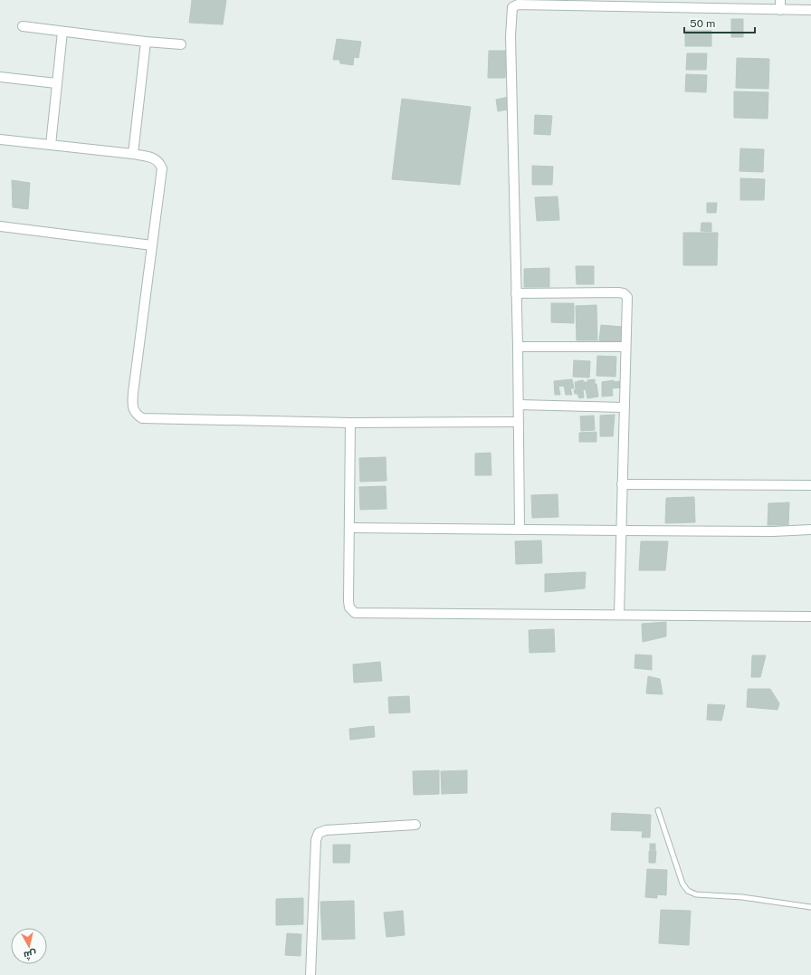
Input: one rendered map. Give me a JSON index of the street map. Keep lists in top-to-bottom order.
{
  "scale_bar": "50 m",
  "north": "bottom"
}
